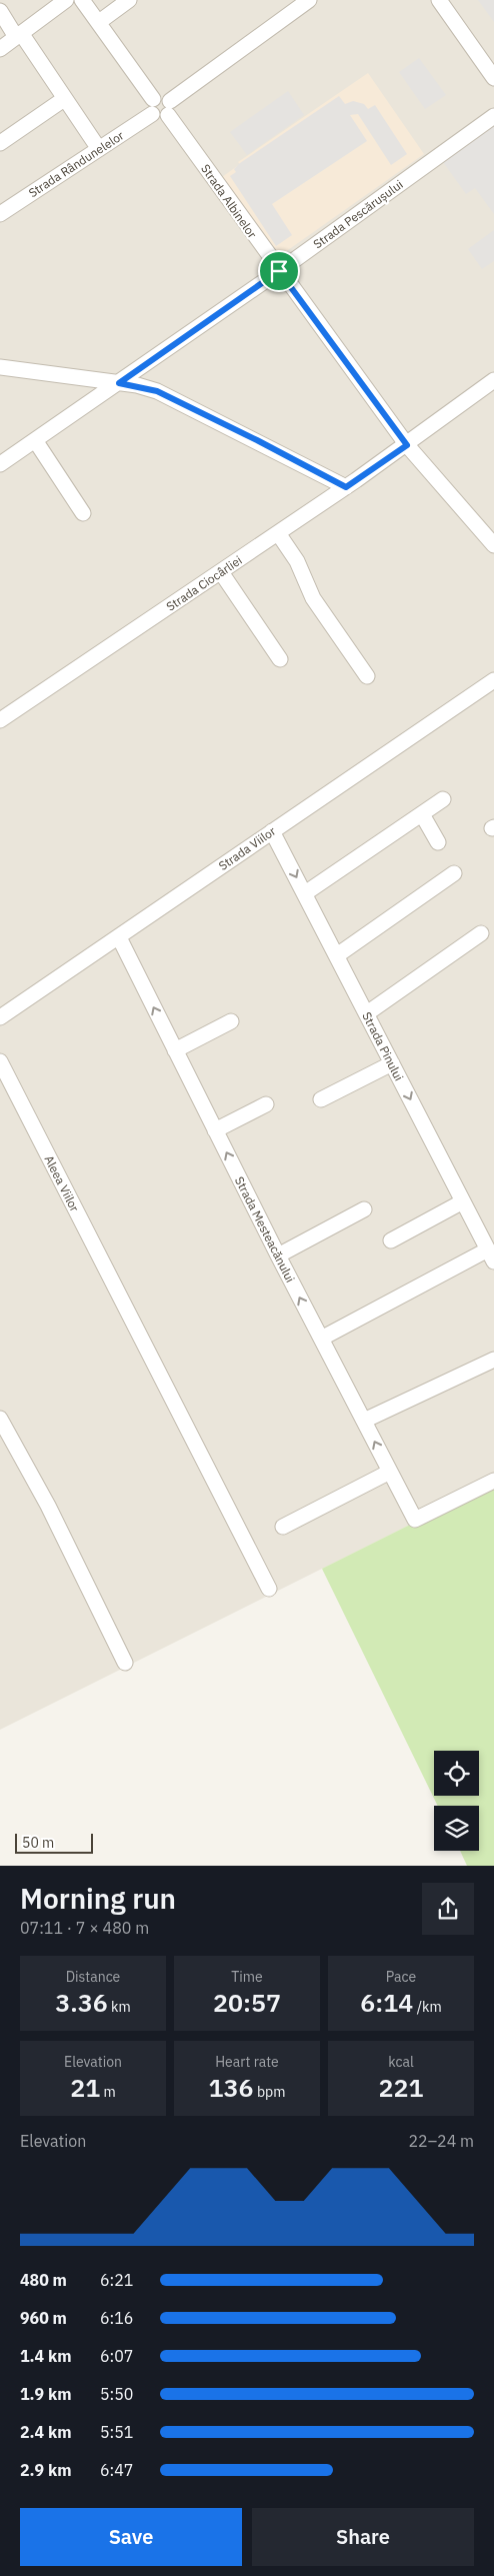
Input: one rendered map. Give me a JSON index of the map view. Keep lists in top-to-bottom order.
{
  "streets": {
    "street": [
      "Strada Rândunelelor",
      "Strada Albinelor",
      "Strada Pescărușului",
      "Strada Ciocârliei",
      "Strada Viilor",
      "Strada Pinului",
      "Aleea Viilor",
      "Strada Mesteacănului"
    ]
  },
  "crossings": [
    ["Strada Albinelor", "Strada Pescărușului"],
    ["Strada Albinelor", "Strada Ciocârliei"],
    ["Strada Viilor", "Strada Pinului"],
    ["Strada Viilor", "Strada Mesteacănului"]
  ],
  "one_way": ["Strada Pinului", "Strada Mesteacănului"],
  "scale_bar": "50 m",
  "page": {
    "scale": "50 m",
    "heading": ["Morning run", "07:11 · 7 × 480 m"],
    "stats": [
      ["Distance", "3.36 km"],
      ["Time", "20:57"],
      ["Pace", "6:14 /km"],
      ["Elevation", "21 m"],
      ["Heart rate", "136 bpm"],
      ["kcal", "221"]
    ],
    "chart": ["Elevation", "22–24 m"],
    "list": [
      {
        "name": "480 m",
        "note": "6:21"
      },
      {
        "name": "960 m",
        "note": "6:16"
      },
      {
        "name": "1.4 km",
        "note": "6:07"
      },
      {
        "name": "1.9 km",
        "note": "5:50"
      },
      {
        "name": "2.4 km",
        "note": "5:51"
      },
      {
        "name": "2.9 km",
        "note": "6:47"
      }
    ],
    "buttons": ["Save", "Share"]
  }
}
